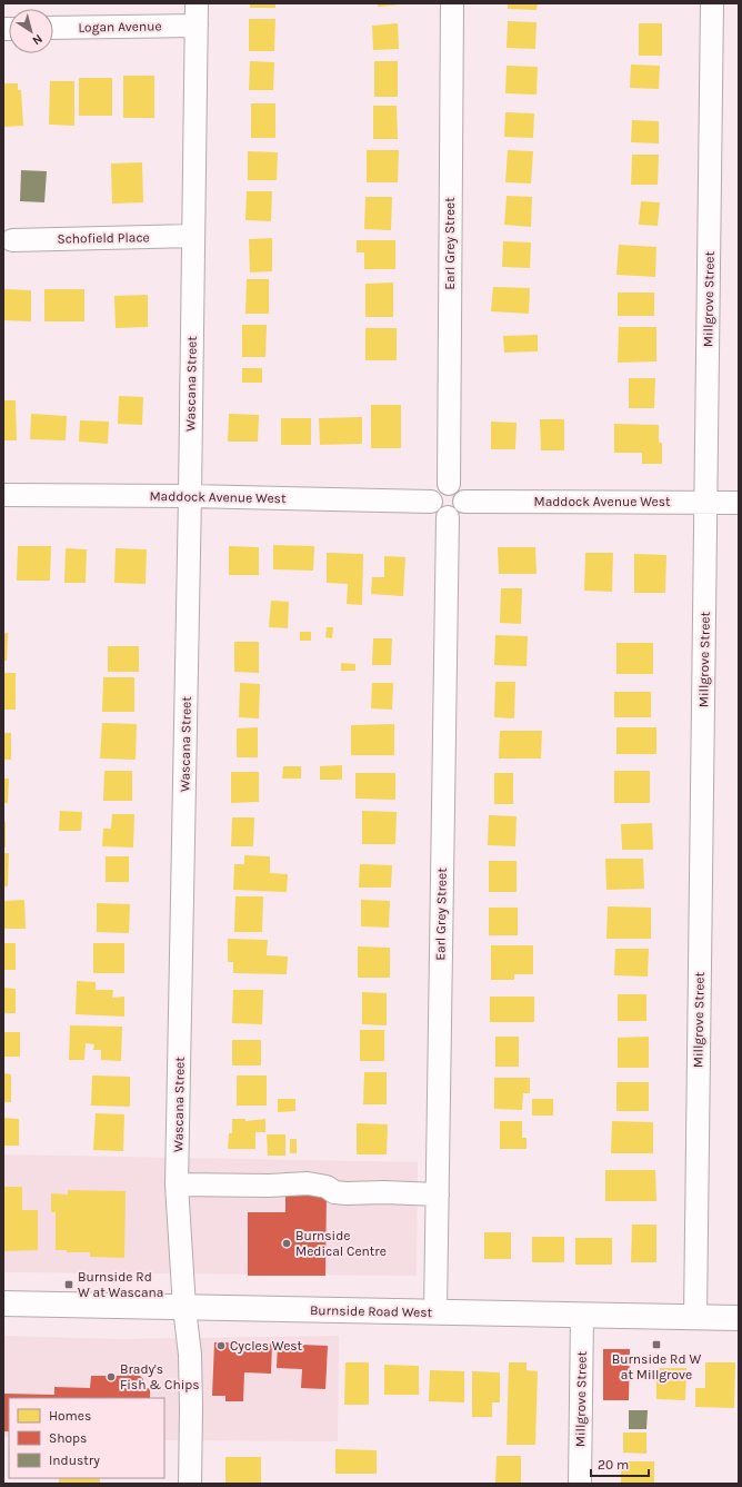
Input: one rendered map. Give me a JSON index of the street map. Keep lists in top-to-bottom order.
{
  "streets": {
    "main road": ["Burnside Road West"],
    "street": [
      "Logan Avenue",
      "Schofield Place",
      "Earl Grey Street",
      "Millgrove Street",
      "Wascana Street",
      "Maddock Avenue West"
    ]
  },
  "crossings": [
    ["Logan Avenue", "Wascana Street"],
    ["Schofield Place", "Wascana Street"],
    ["Earl Grey Street", "Maddock Avenue West"],
    ["Earl Grey Street", "Burnside Road West"],
    ["Millgrove Street", "Maddock Avenue West"],
    ["Millgrove Street", "Burnside Road West"],
    ["Wascana Street", "Maddock Avenue West"],
    ["Wascana Street", "Burnside Road West"]
  ],
  "places": {
    "other": ["Burnside Medical Centre", "Cycles West", "Brady's Fish & Chips"],
    "transit": ["Burnside Rd W at Wascana", "Burnside Rd W at Millgrove"]
  },
  "legend": ["Homes", "Shops", "Industry"],
  "scale_bar": "20 m",
  "north": "bottom right"
}
